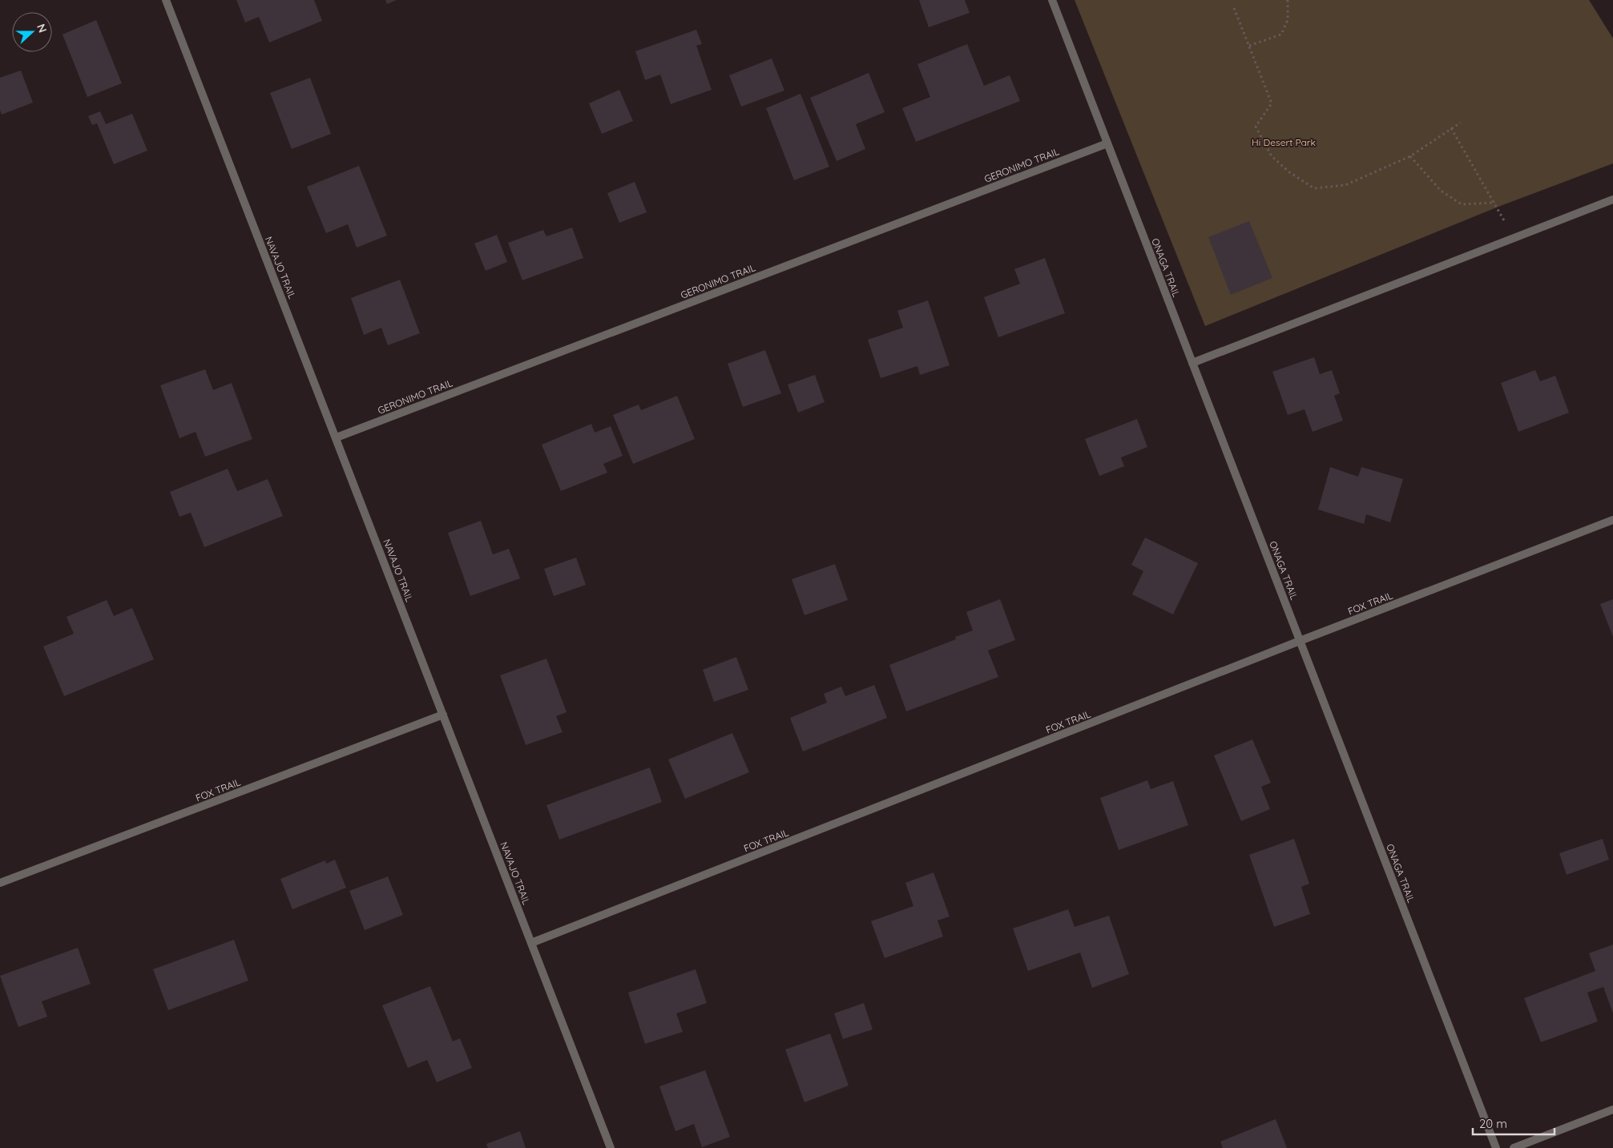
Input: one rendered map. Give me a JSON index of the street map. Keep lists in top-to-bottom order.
{
  "streets": {
    "street": [
      "GERONIMO TRAIL",
      "NAVAJO TRAIL",
      "ONAGA TRAIL",
      "FOX TRAIL"
    ]
  },
  "crossings": [
    ["GERONIMO TRAIL", "NAVAJO TRAIL"],
    ["GERONIMO TRAIL", "ONAGA TRAIL"],
    ["NAVAJO TRAIL", "FOX TRAIL"],
    ["ONAGA TRAIL", "FOX TRAIL"]
  ],
  "parks": ["Hi Desert Park"],
  "scale_bar": "20 m",
  "north": "right"
}
